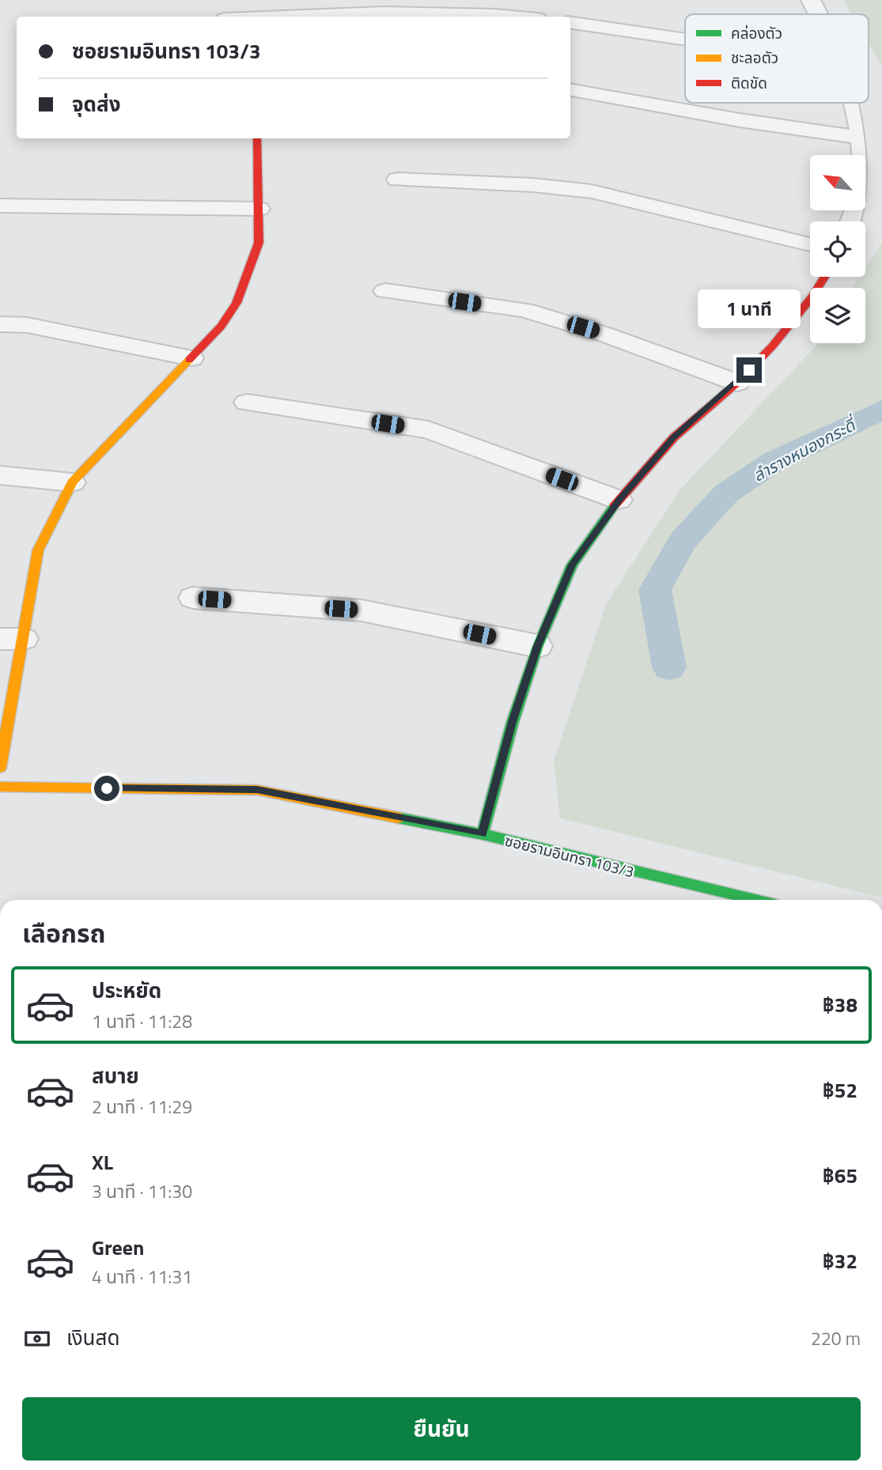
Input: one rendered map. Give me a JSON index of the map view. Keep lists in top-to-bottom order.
{
  "streets": {
    "street": ["ซอยรามอินทรา 103/3"]
  },
  "water": ["ลำรางหนองกระดี่"],
  "legend": ["คล่องตัว", "ชะลอตัว", "ติดขัด"],
  "north": "top left",
  "page": {
    "banner": ["ซอยรามอินทรา 103/3", "จุดส่ง"],
    "bubble": "1 นาที",
    "heading": "เลือกรถ",
    "list": [
      {
        "name": "ประหยัด",
        "note": "1 นาที · 11:28",
        "value": "฿38"
      },
      {
        "name": "สบาย",
        "note": "2 นาที · 11:29",
        "value": "฿52"
      },
      {
        "name": "XL",
        "note": "3 นาที · 11:30",
        "value": "฿65"
      },
      {
        "name": "Green",
        "note": "4 นาที · 11:31",
        "value": "฿32"
      }
    ],
    "pay": ["เงินสด", "220 m"],
    "buttons": "ยืนยัน"
  }
}
